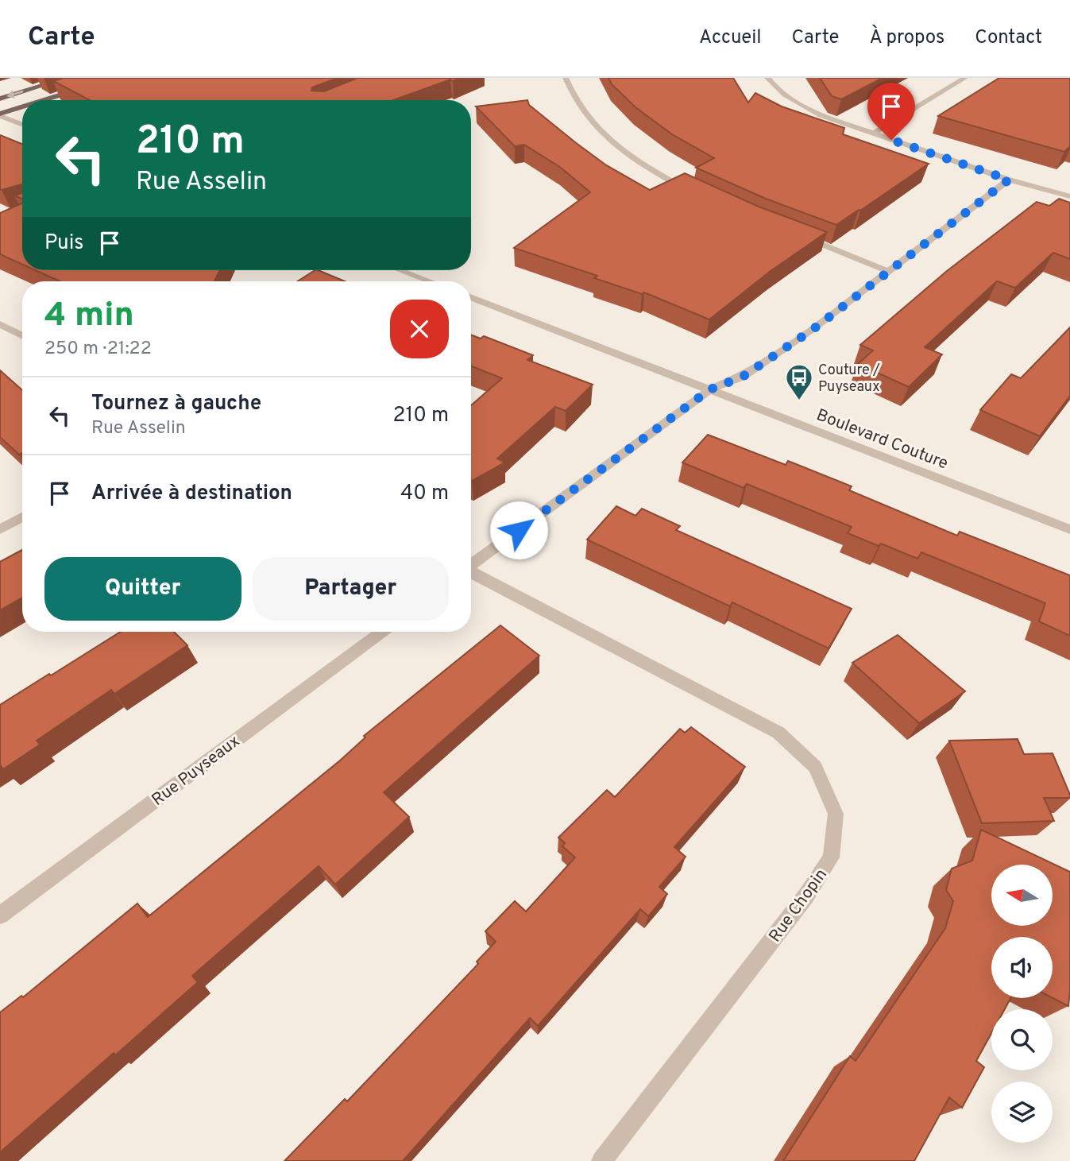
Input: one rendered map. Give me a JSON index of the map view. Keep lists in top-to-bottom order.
{
  "streets": {
    "street": ["Boulevard Couture", "Rue Puyseaux", "Rue Chopin"]
  },
  "places": {
    "bus stop": ["Couture / Puyseaux"]
  },
  "north": "left",
  "page": {
    "header": "Carte",
    "nav": [
      "Accueil",
      "Carte",
      "À propos",
      "Contact"
    ],
    "turn": ["210 m", "Rue Asselin"],
    "then": "Puis",
    "heading": ["4 min", "250 m · 21:22"],
    "list": [
      {
        "name": "Tournez à gauche",
        "note": "Rue Asselin",
        "value": "210 m"
      },
      {
        "name": "Arrivée à destination",
        "value": "40 m"
      }
    ],
    "buttons": ["Quitter", "Partager"]
  }
}
